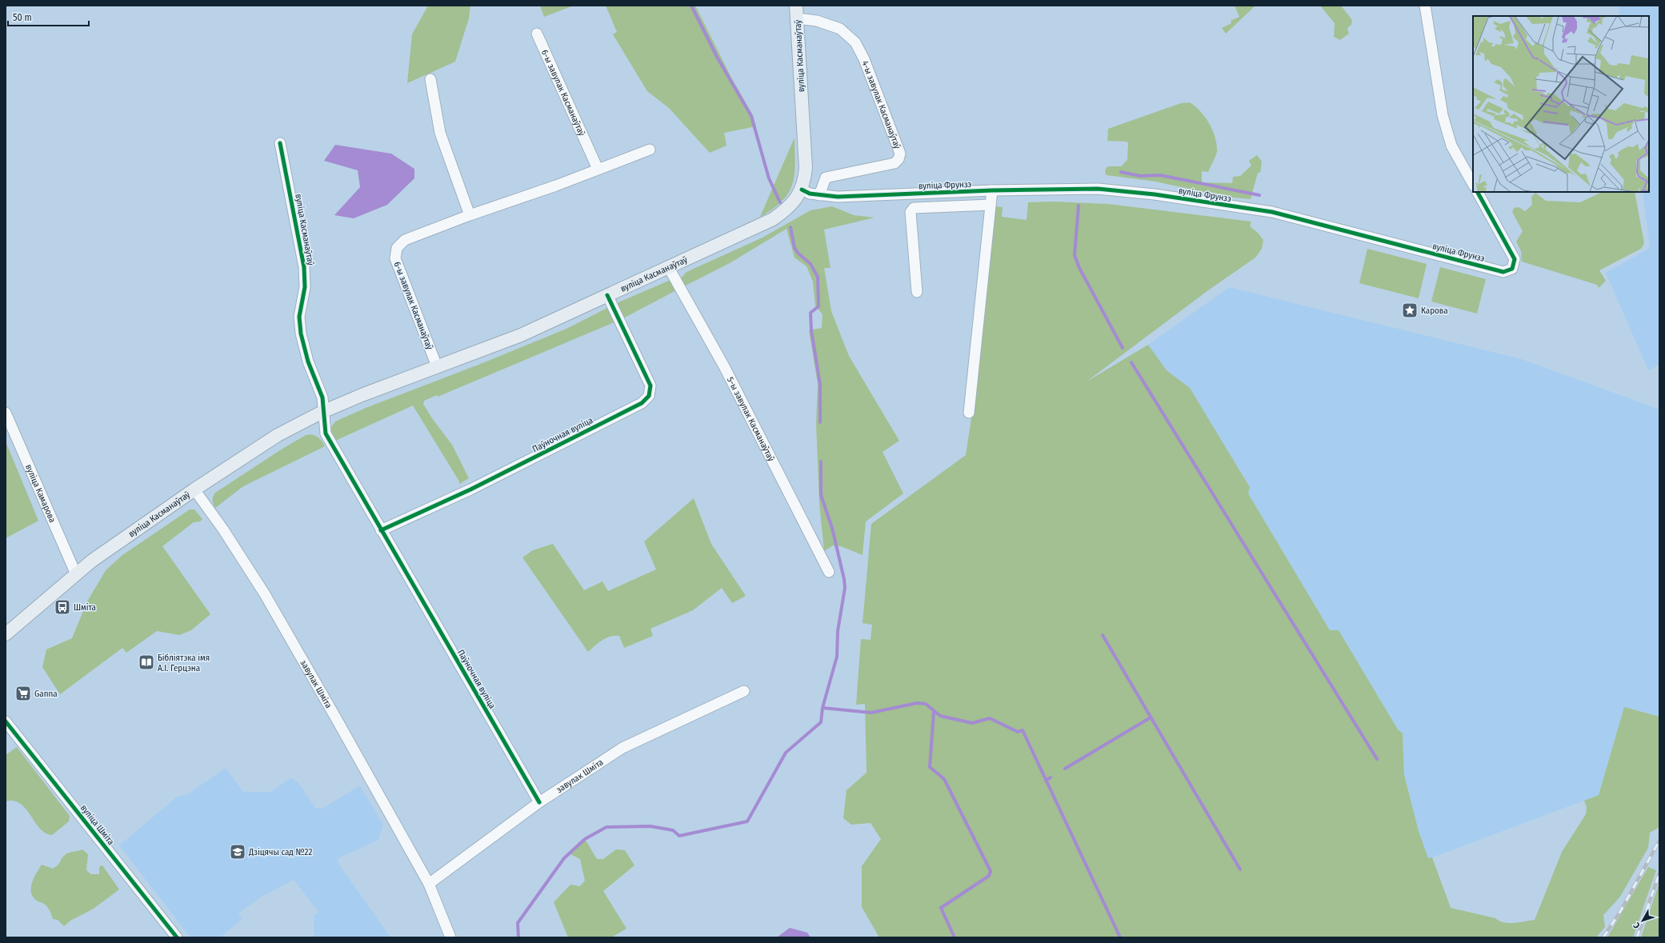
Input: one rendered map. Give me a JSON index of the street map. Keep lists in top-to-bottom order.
{
  "streets": {
    "main road": ["вуліца Касманаўтаў"],
    "street": [
      "6-ы завулак Касманаўтаў",
      "4-ы завулак Касманаўтаў",
      "вуліца Фрунзэ",
      "5-ы завулак Касманаўтаў",
      "Паўночная вуліца",
      "вуліца Камарова",
      "завулак Шміта",
      "вуліца Шміта"
    ]
  },
  "crossings": [
    ["вуліца Касманаўтаў", "6-ы завулак Касманаўтаў"],
    ["вуліца Касманаўтаў", "4-ы завулак Касманаўтаў"],
    ["вуліца Касманаўтаў", "вуліца Фрунзэ"],
    ["вуліца Касманаўтаў", "5-ы завулак Касманаўтаў"],
    ["вуліца Касманаўтаў", "Паўночная вуліца"],
    ["вуліца Касманаўтаў", "вуліца Камарова"],
    ["вуліца Касманаўтаў", "завулак Шміта"],
    ["4-ы завулак Касманаўтаў", "вуліца Фрунзэ"],
    ["Паўночная вуліца", "завулак Шміта"]
  ],
  "places": {
    "place": ["Карова"],
    "bus stop": ["Шміта"],
    "library": ["Бібліятэка імя А.І. Герцэна"],
    "supermarket": ["Ganna"],
    "school or university": ["Дзіцячы сад №22"]
  },
  "scale_bar": "50 m",
  "north": "bottom left"
}
